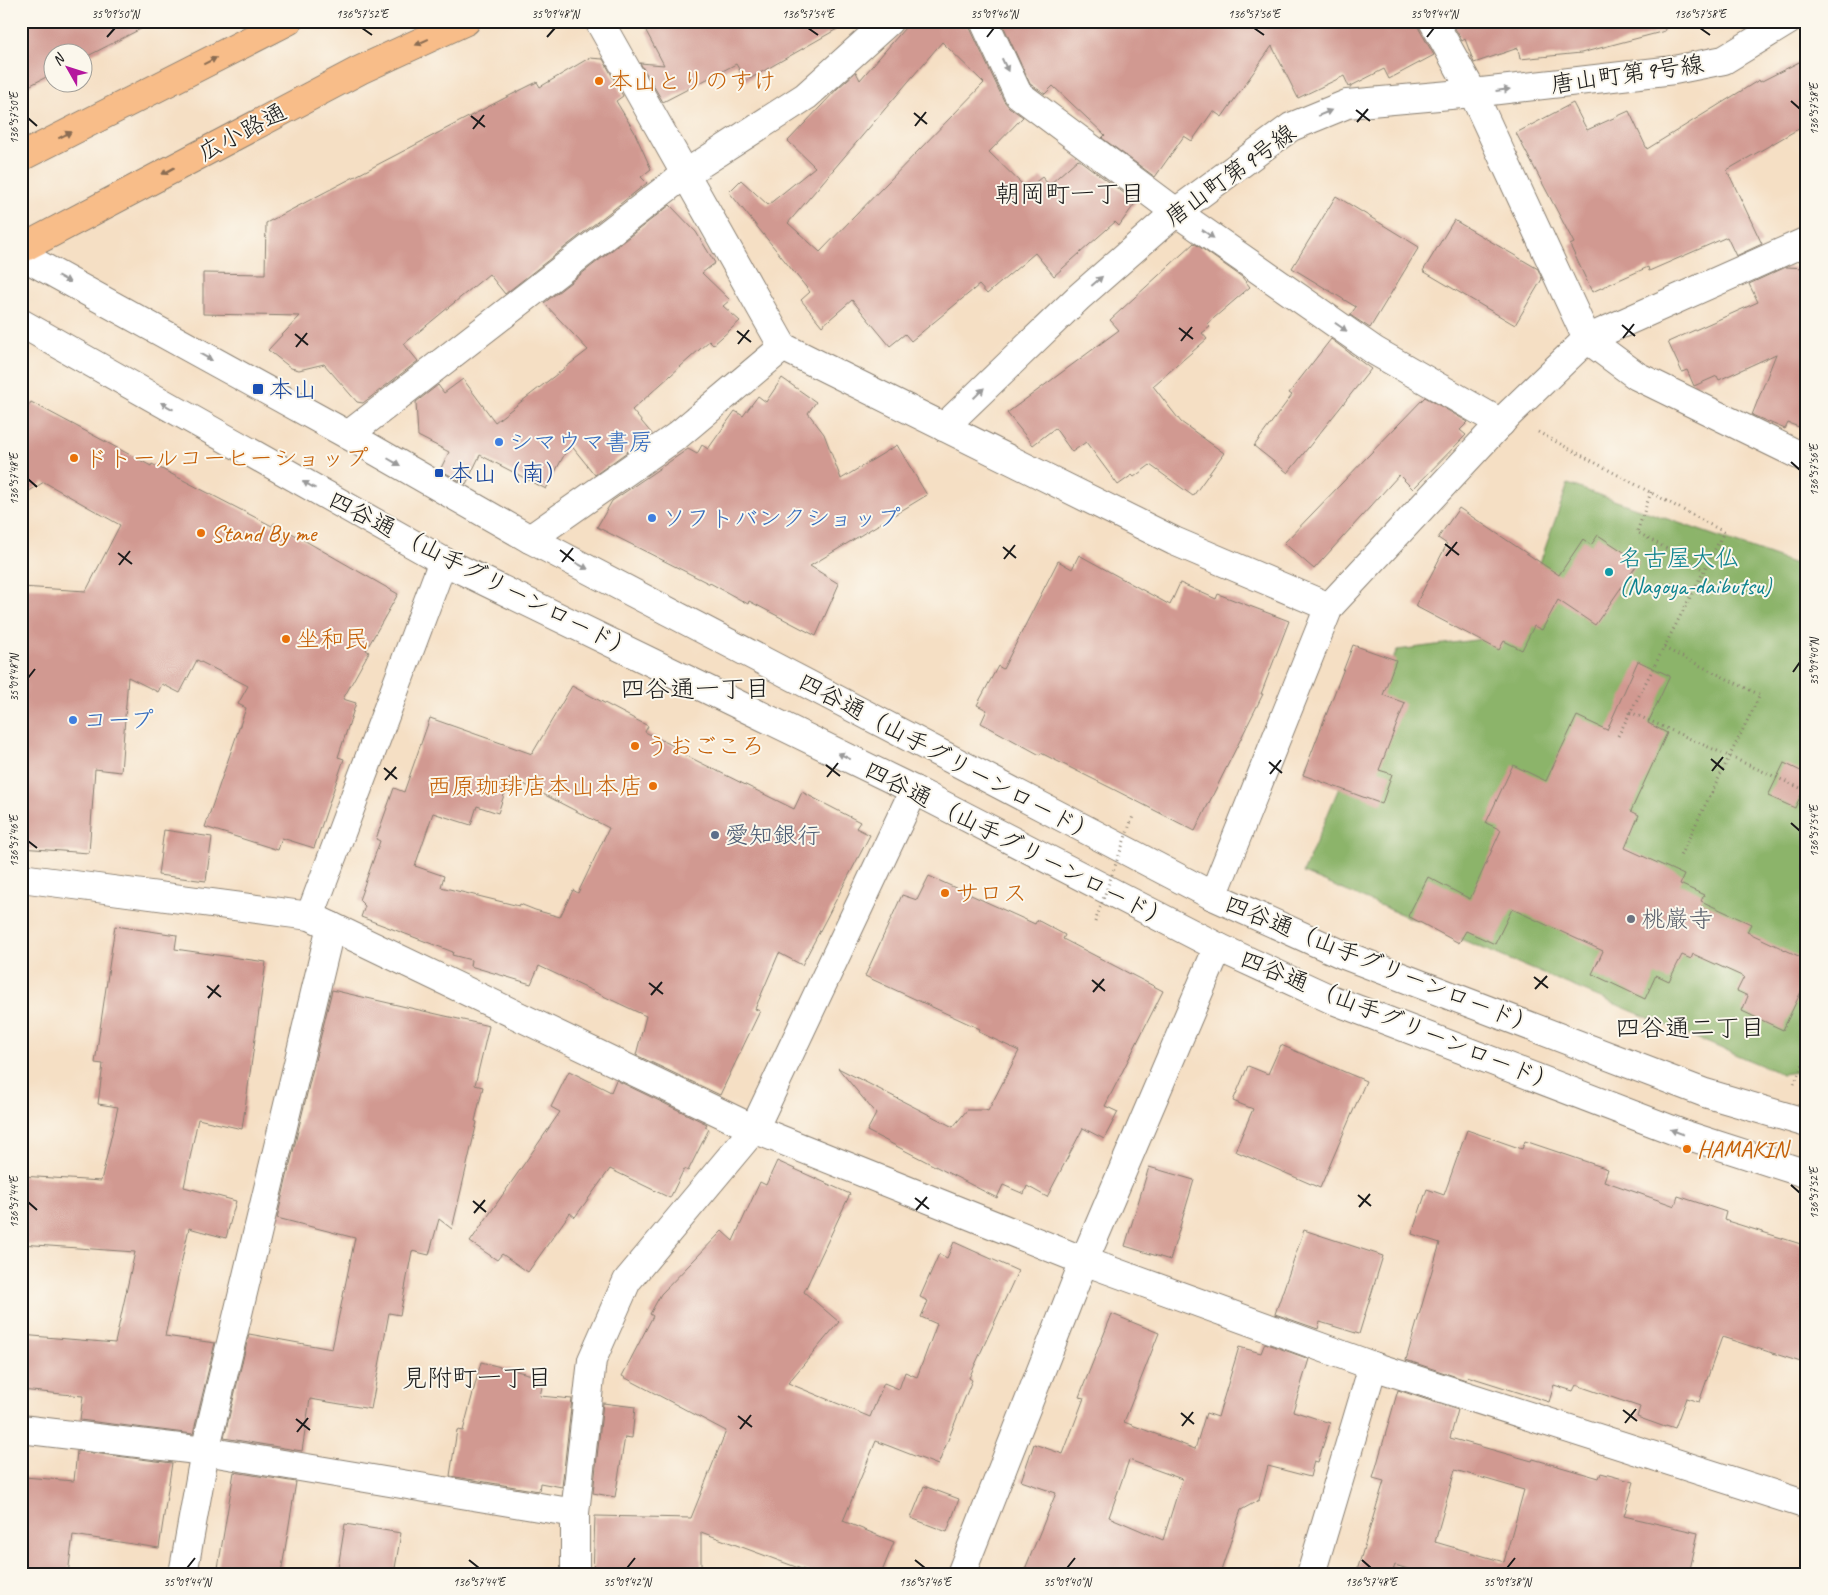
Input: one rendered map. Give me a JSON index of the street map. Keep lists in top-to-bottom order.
{
  "streets": {
    "main road": ["広小路通"],
    "street": ["唐山町第9号線", "四谷通 （山手グリーンロード）", "四谷通（山手グリーンロード）"]
  },
  "one_way": ["唐山町第9号線", "四谷通 （山手グリーンロード）", "四谷通（山手グリーンロード）"],
  "districts": [
    "朝岡町一丁目",
    "四谷通一丁目",
    "四谷通二丁目",
    "見附町一丁目"
  ],
  "places": {
    "other": [
      "本山とりのすけ",
      "シマウマ書房",
      "ドトールコーヒーショップ",
      "ソフトバンクショップ",
      "Stand By me",
      "名古屋大仏 (Nagoya-daibutsu)",
      "坐和民",
      "コープ",
      "うおごころ",
      "西原珈琲店本山本店",
      "愛知銀行",
      "サロス",
      "桃巌寺",
      "HAMAKIN"
    ],
    "transit": ["本山", "本山（南）"]
  },
  "north": "top left",
  "coordinates": [
    "35°09'50\"N",
    "136°57'52\"E",
    "35°09'48\"N",
    "136°57'54\"E",
    "35°09'46\"N",
    "136°57'56\"E",
    "35°09'44\"N",
    "136°57'58\"E",
    "136°57'50\"E",
    "136°57'48\"E",
    "35°09'40\"N",
    "136°57'46\"E",
    "136°57'44\"E",
    "35°09'42\"N",
    "35°09'38\"N"
  ]
}
